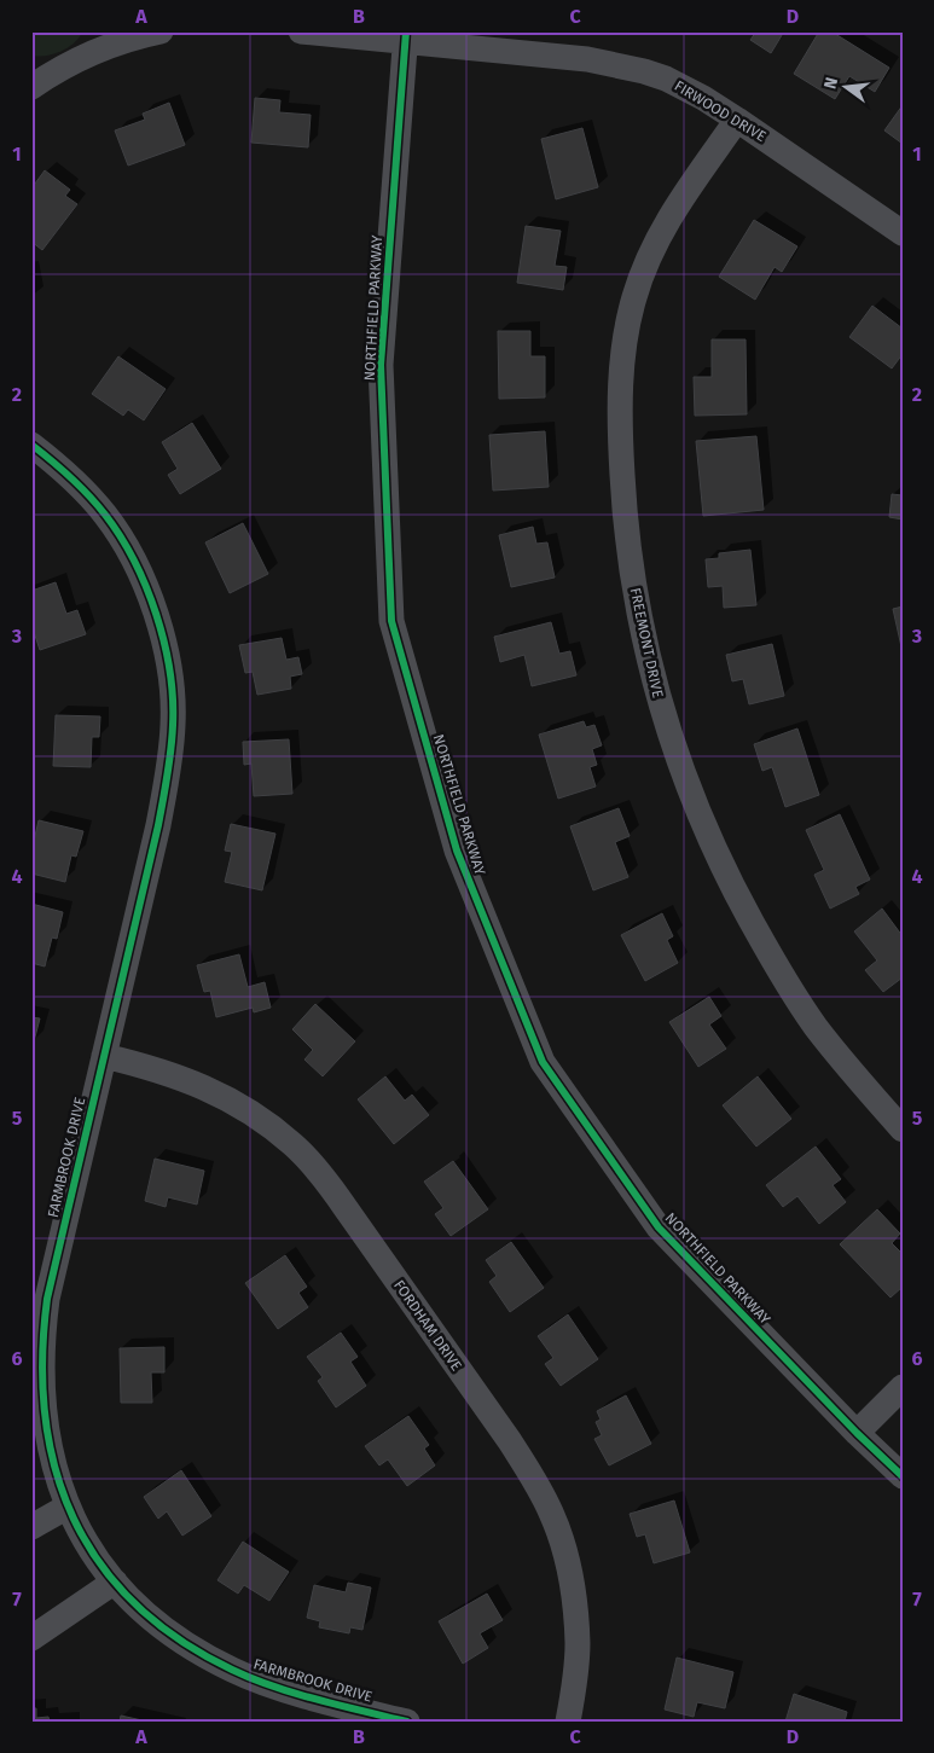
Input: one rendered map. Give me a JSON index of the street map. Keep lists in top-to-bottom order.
{
  "streets": {
    "street": [
      "FIRWOOD DRIVE",
      "NORTHFIELD PARKWAY",
      "FREEMONT DRIVE",
      "FARMBROOK DRIVE",
      "FORDHAM DRIVE"
    ]
  },
  "crossings": [
    ["FIRWOOD DRIVE", "NORTHFIELD PARKWAY"],
    ["FIRWOOD DRIVE", "FREEMONT DRIVE"],
    ["FARMBROOK DRIVE", "FORDHAM DRIVE"]
  ],
  "north": "left",
  "grid": {
    "columns": [
      "A",
      "B",
      "C",
      "D"
    ],
    "rows": [
      "1",
      "2",
      "3",
      "4",
      "5",
      "6",
      "7"
    ]
  }
}
